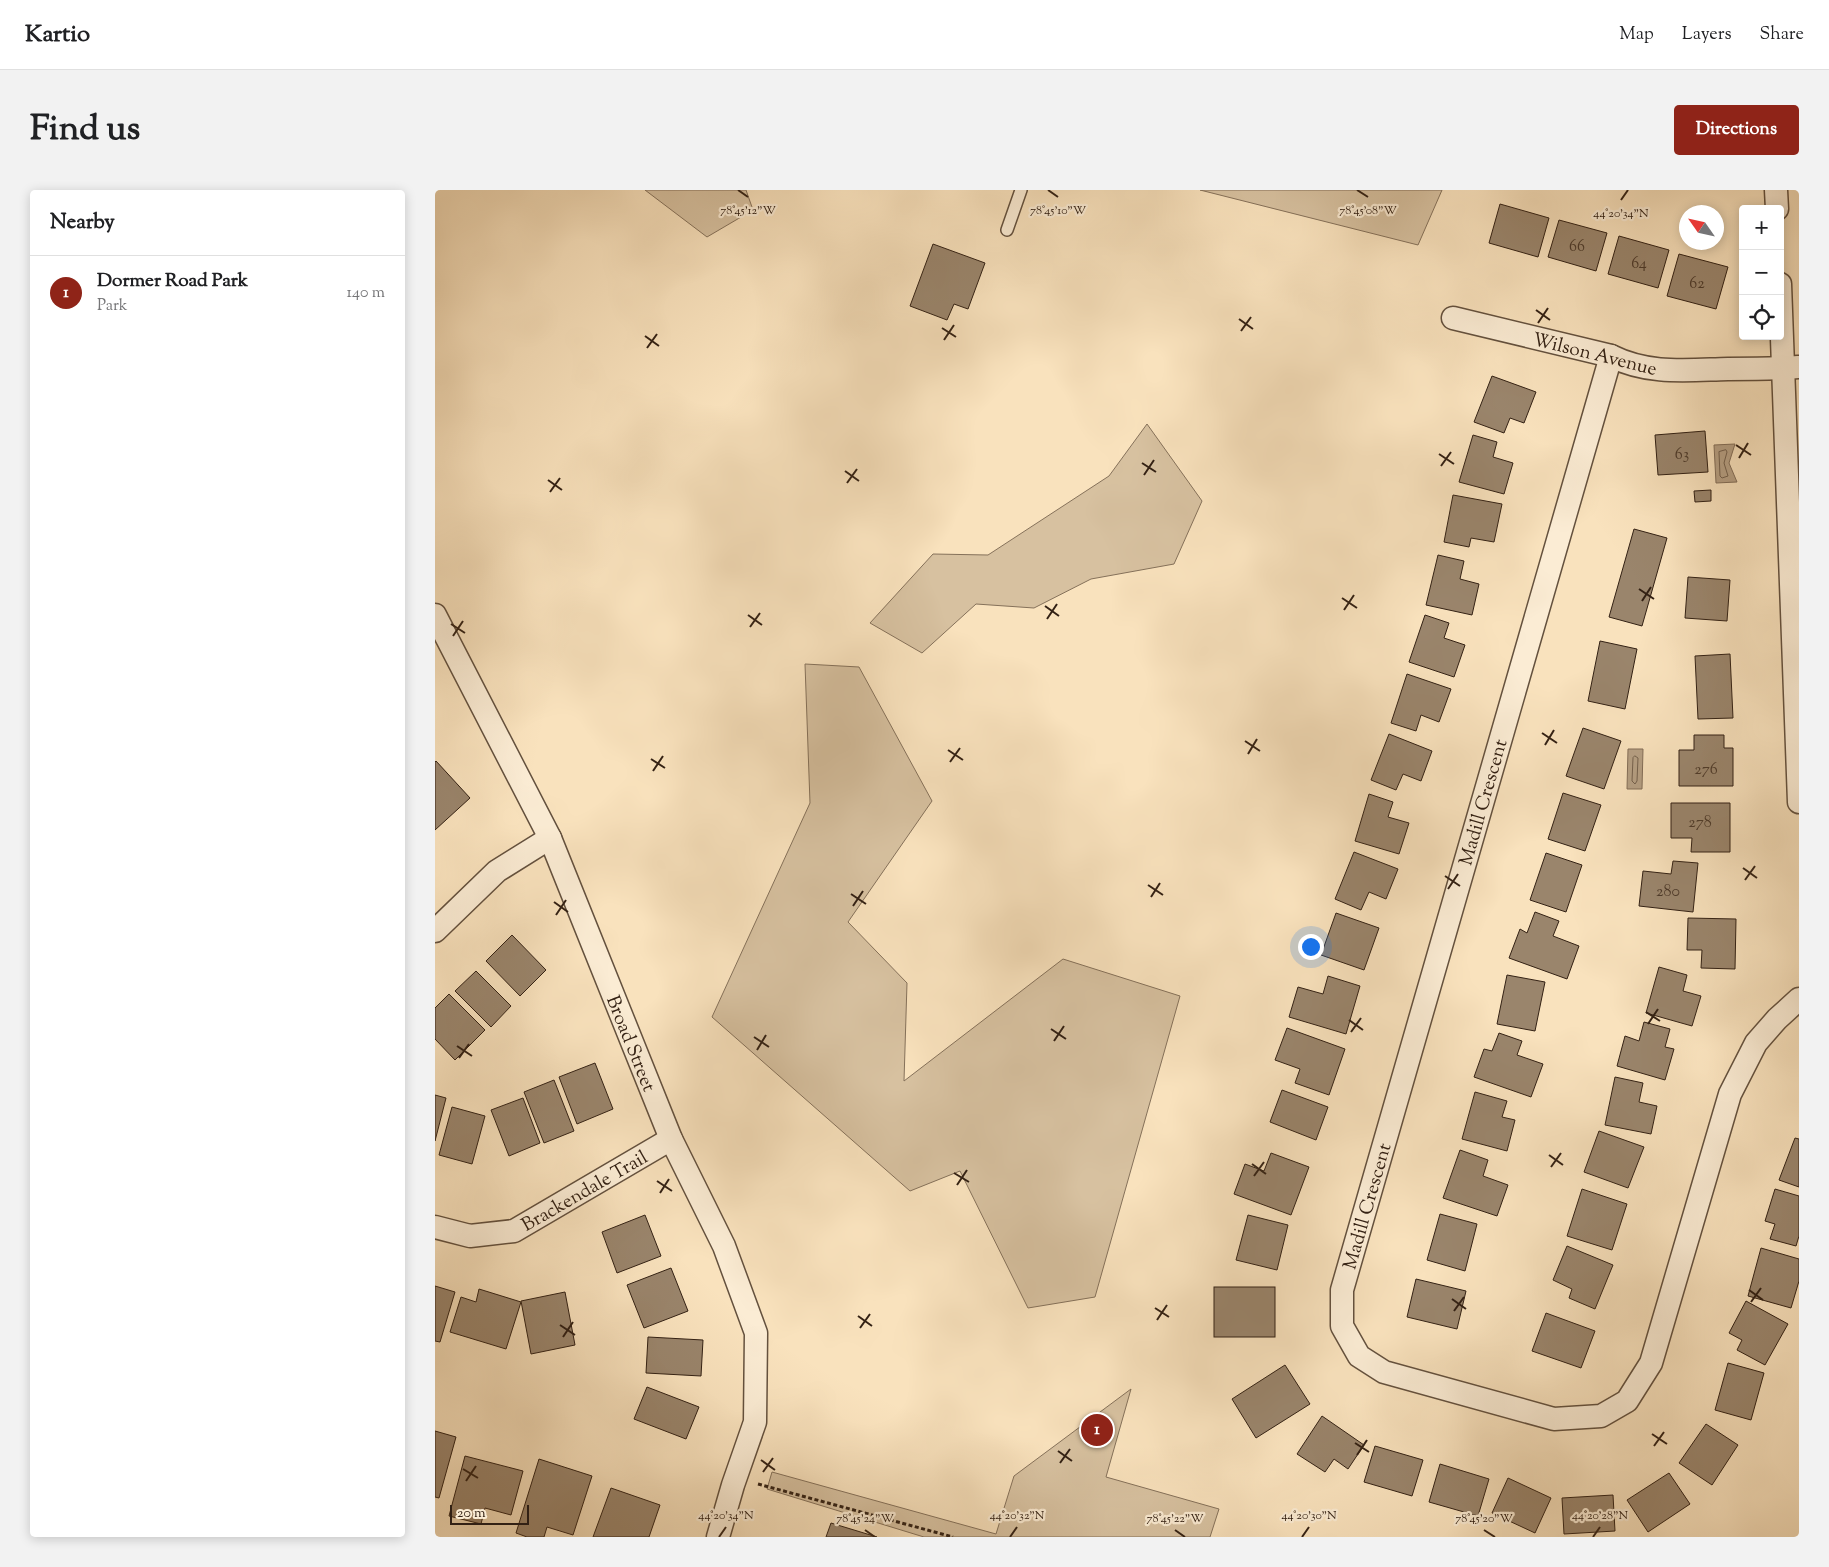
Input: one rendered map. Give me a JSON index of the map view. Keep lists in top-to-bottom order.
{
  "streets": {
    "street": [
      "Wilson Avenue",
      "Madill Crescent",
      "Broad Street",
      "Brackendale Trail"
    ]
  },
  "crossings": [
    ["Wilson Avenue", "Madill Crescent"],
    ["Broad Street", "Brackendale Trail"]
  ],
  "house_numbers": [
    "66",
    "64",
    "62",
    "63",
    "276",
    "278",
    "280"
  ],
  "scale_bar": "20 m",
  "north": "top left",
  "page": {
    "header": "Kartio",
    "nav": ["Map", "Layers", "Share"],
    "title": "Find us",
    "buttons": "Directions",
    "heading": "Nearby",
    "map_buttons": ["+", "−"],
    "list": [
      {
        "mark": "1",
        "name": "Dormer Road Park",
        "note": "Park",
        "value": "140 m"
      }
    ],
    "pins": "1",
    "scale": "20 m"
  },
  "coordinates": [
    "78°45'12\"W",
    "78°45'10\"W",
    "78°45'08\"W",
    "44°20'34\"N",
    "44°20'32\"N",
    "44°20'30\"N",
    "44°20'28\"N",
    "78°45'24\"W",
    "78°45'22\"W",
    "78°45'20\"W"
  ]
}
